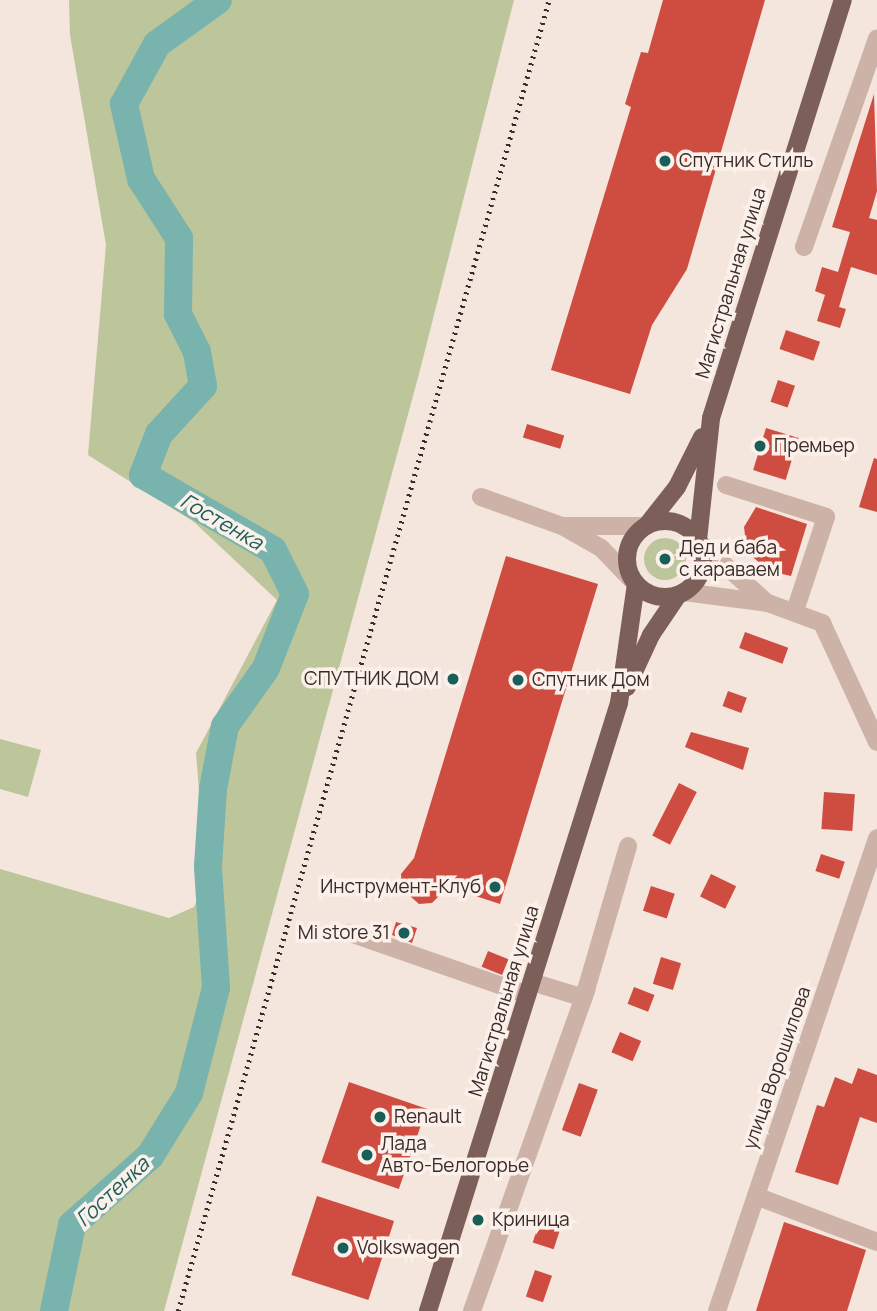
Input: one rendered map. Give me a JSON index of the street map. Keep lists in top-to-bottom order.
{
  "streets": {
    "main road": ["Магистральная улица"],
    "street": ["улица Ворошилова"]
  },
  "water": ["Гостенка"],
  "places": [
    "Спутник Стиль",
    "Премьер",
    "Дед и баба с караваем",
    "СПУТНИК ДОМ",
    "Спутник Дом",
    "Инструмент-Клуб",
    "Mi store 31",
    "Renault",
    "Лада Авто-Белогорье",
    "Криница",
    "Volkswagen"
  ]
}
